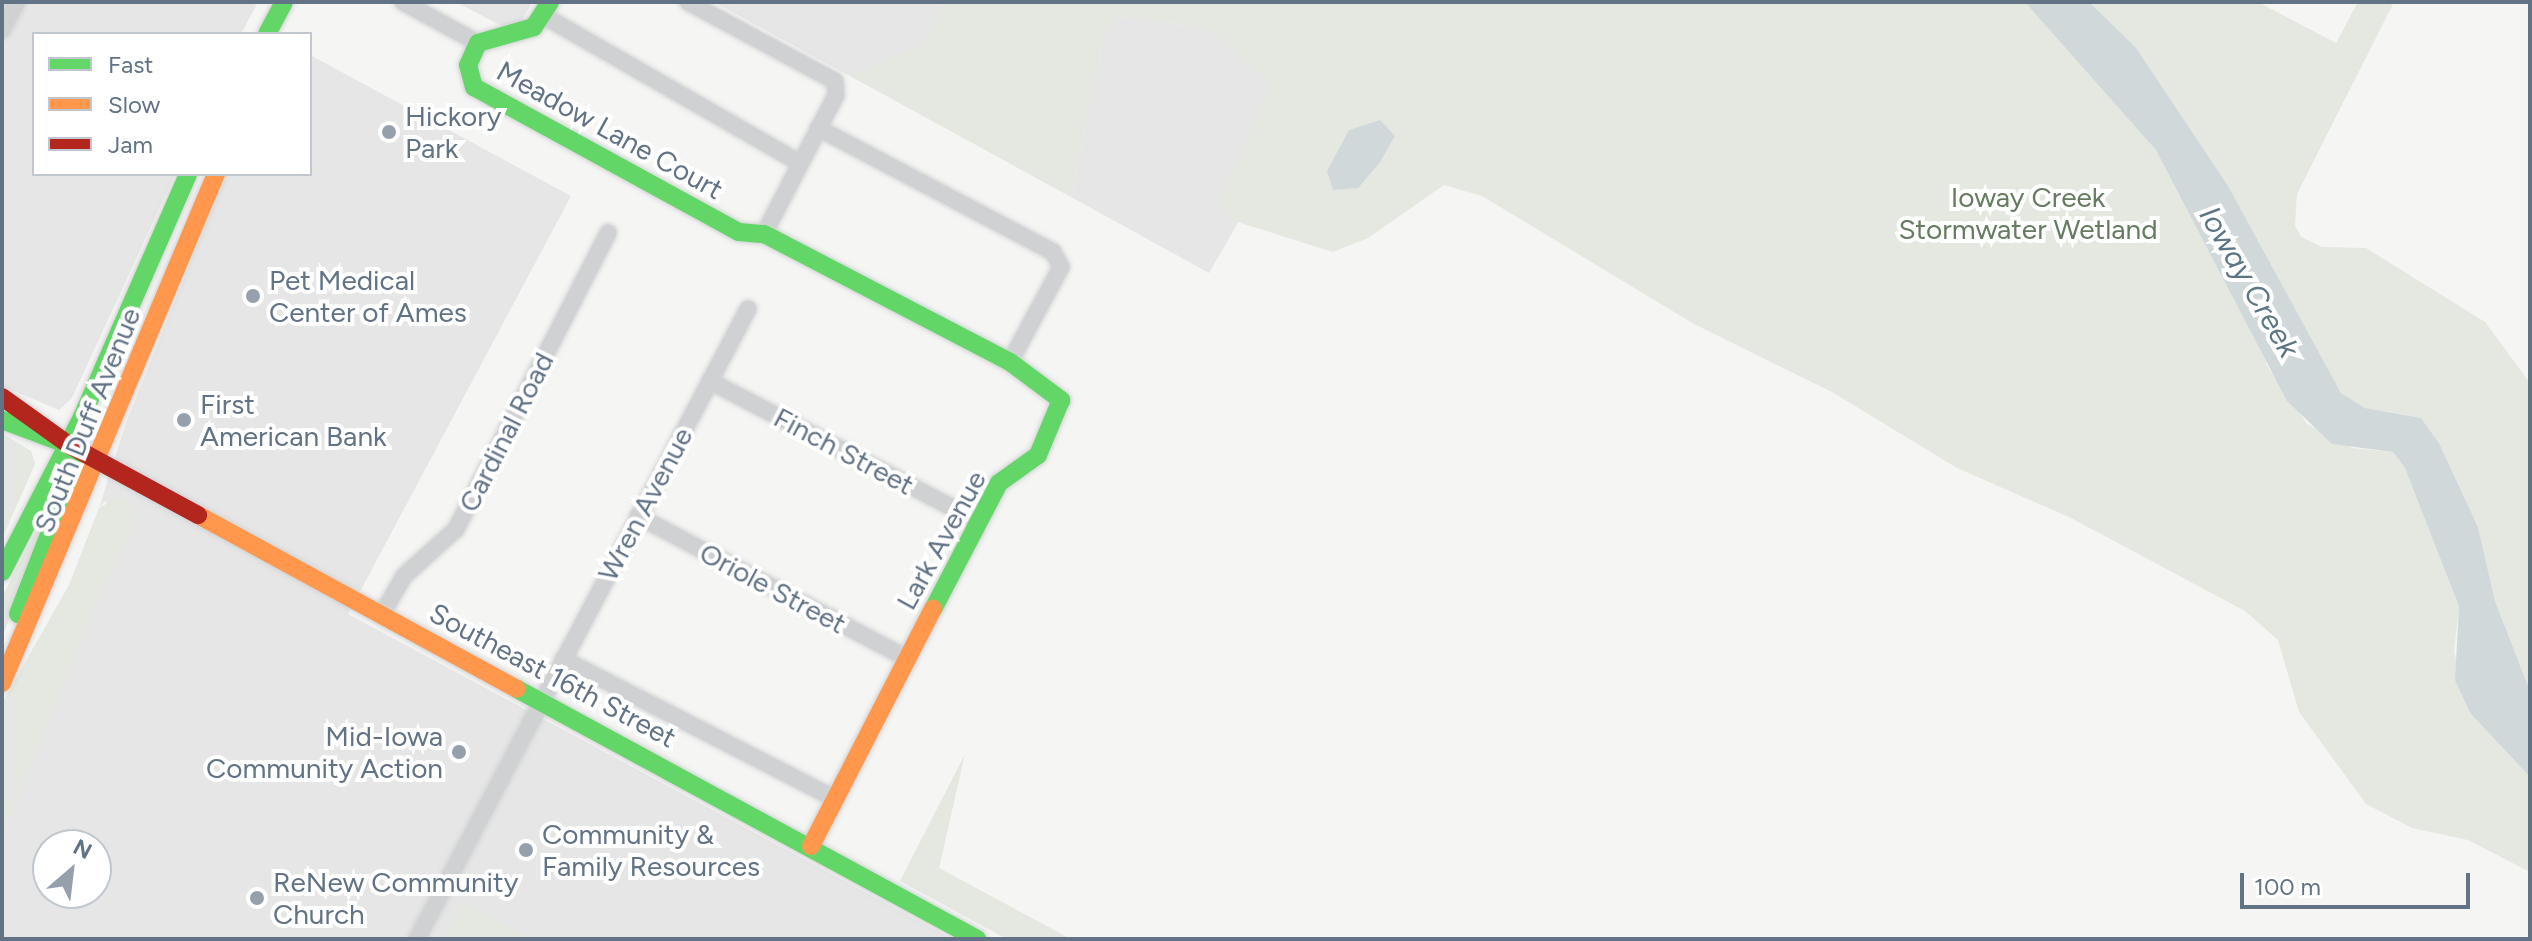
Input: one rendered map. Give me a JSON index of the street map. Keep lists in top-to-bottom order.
{
  "streets": {
    "main road": [
      "Meadow Lane Court",
      "South Duff Avenue",
      "Lark Avenue",
      "Southeast 16th Street"
    ],
    "street": [
      "Cardinal Road",
      "Finch Street",
      "Wren Avenue",
      "Oriole Street"
    ]
  },
  "crossings": [
    ["Meadow Lane Court", "Lark Avenue"],
    ["South Duff Avenue", "Southeast 16th Street"],
    ["Cardinal Road", "Southeast 16th Street"],
    ["Finch Street", "Wren Avenue"],
    ["Finch Street", "Lark Avenue"],
    ["Wren Avenue", "Oriole Street"],
    ["Wren Avenue", "Southeast 16th Street"],
    ["Lark Avenue", "Oriole Street"],
    ["Lark Avenue", "Southeast 16th Street"]
  ],
  "water": ["Ioway Creek"],
  "parks": ["Ioway Creek Stormwater Wetland"],
  "places": [
    "Hickory Park",
    "Pet Medical Center of Ames",
    "First American Bank",
    "Mid-Iowa Community Action",
    "Community & Family Resources",
    "ReNew Community Church"
  ],
  "legend": ["Fast", "Slow", "Jam"],
  "scale_bar": "100 m",
  "north": "top right"
}
